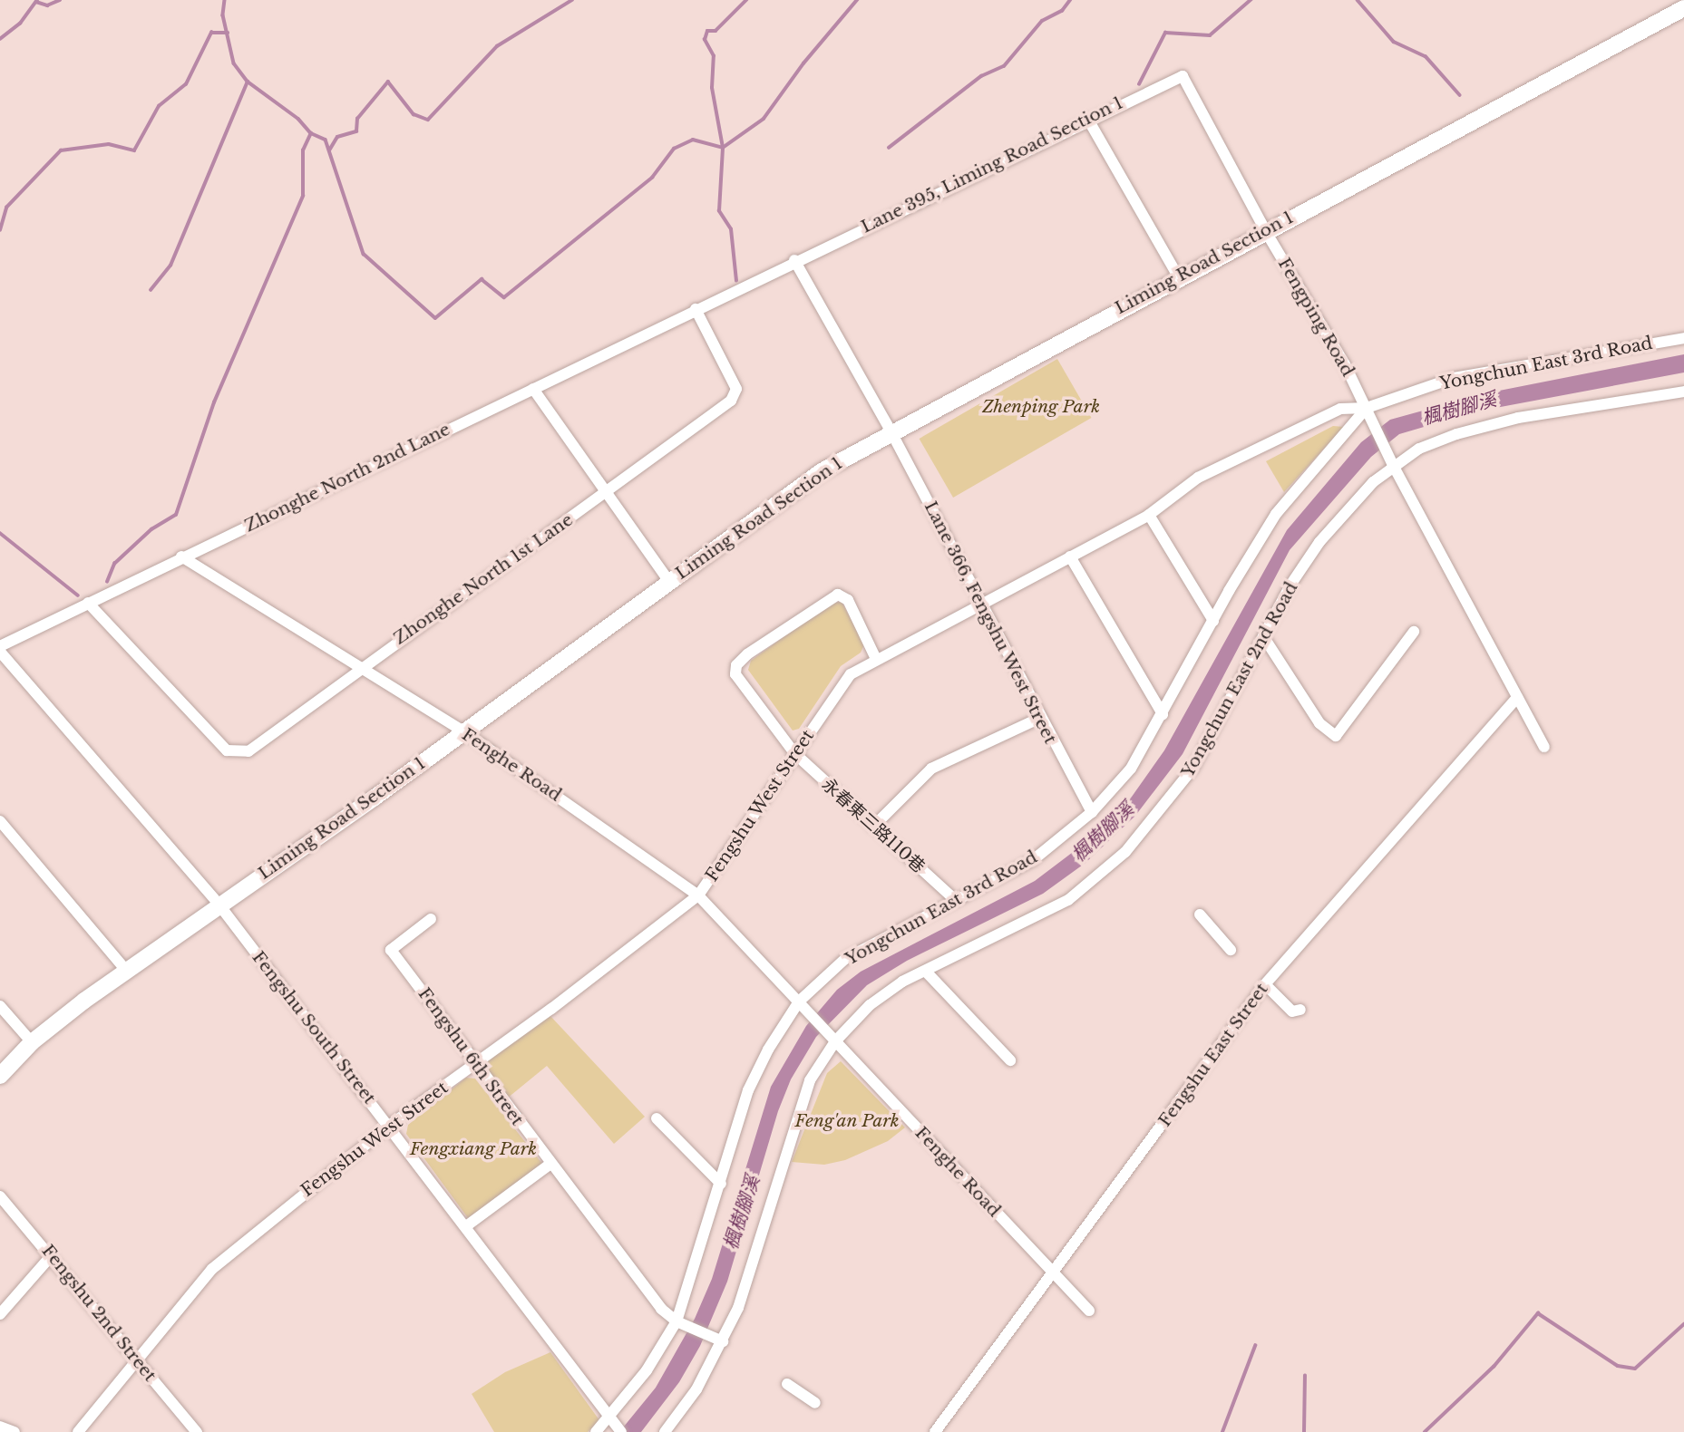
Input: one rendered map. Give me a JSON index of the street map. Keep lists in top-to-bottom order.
{
  "streets": {
    "main road": ["Liming Road Section 1"],
    "street": [
      "Lane 395, Liming Road Section 1",
      "Fengping Road",
      "Yongchun East 3rd Road",
      "Zhonghe North 2nd Lane",
      "Zhonghe North 1st Lane",
      "Lane 366, Fengshu West Street",
      "Yongchun East 2nd Road",
      "Fenghe Road",
      "Fengshu West Street",
      "永春東三路110巷",
      "Fengshu South Street",
      "Fengshu East Street",
      "Fengshu 6th Street",
      "Fengshu 2nd Street"
    ]
  },
  "crossings": [
    ["Lane 395, Liming Road Section 1", "Fengping Road"],
    ["Lane 395, Liming Road Section 1", "Zhonghe North 2nd Lane"],
    ["Lane 395, Liming Road Section 1", "Zhonghe North 1st Lane"],
    ["Liming Road Section 1", "Fengping Road"],
    ["Liming Road Section 1", "Lane 366, Fengshu West Street"],
    ["Liming Road Section 1", "Fenghe Road"],
    ["Liming Road Section 1", "Fengshu South Street"],
    ["Fengping Road", "Yongchun East 3rd Road"],
    ["Fengping Road", "Yongchun East 2nd Road"],
    ["Fengping Road", "Fengshu West Street"],
    ["Yongchun East 3rd Road", "Lane 366, Fengshu West Street"],
    ["Yongchun East 3rd Road", "Fenghe Road"],
    ["Yongchun East 3rd Road", "Fengshu West Street"],
    ["Yongchun East 3rd Road", "永春東三路110巷"],
    ["Yongchun East 3rd Road", "Fengshu South Street"],
    ["Yongchun East 3rd Road", "Fengshu 6th Street"],
    ["Zhonghe North 2nd Lane", "Zhonghe North 1st Lane"],
    ["Zhonghe North 2nd Lane", "Fenghe Road"],
    ["Zhonghe North 1st Lane", "Fenghe Road"],
    ["Lane 366, Fengshu West Street", "Fengshu West Street"],
    ["Yongchun East 2nd Road", "Fenghe Road"],
    ["Yongchun East 2nd Road", "Fengshu 6th Street"],
    ["Fenghe Road", "Fengshu West Street"],
    ["Fenghe Road", "Fengshu East Street"],
    ["Fengshu West Street", "永春東三路110巷"],
    ["Fengshu West Street", "Fengshu South Street"],
    ["Fengshu West Street", "Fengshu 6th Street"],
    ["Fengshu West Street", "Fengshu 2nd Street"]
  ],
  "water": ["楓樹腳溪"],
  "parks": ["Zhenping Park", "Feng'an Park", "Fengxiang Park"]
}
